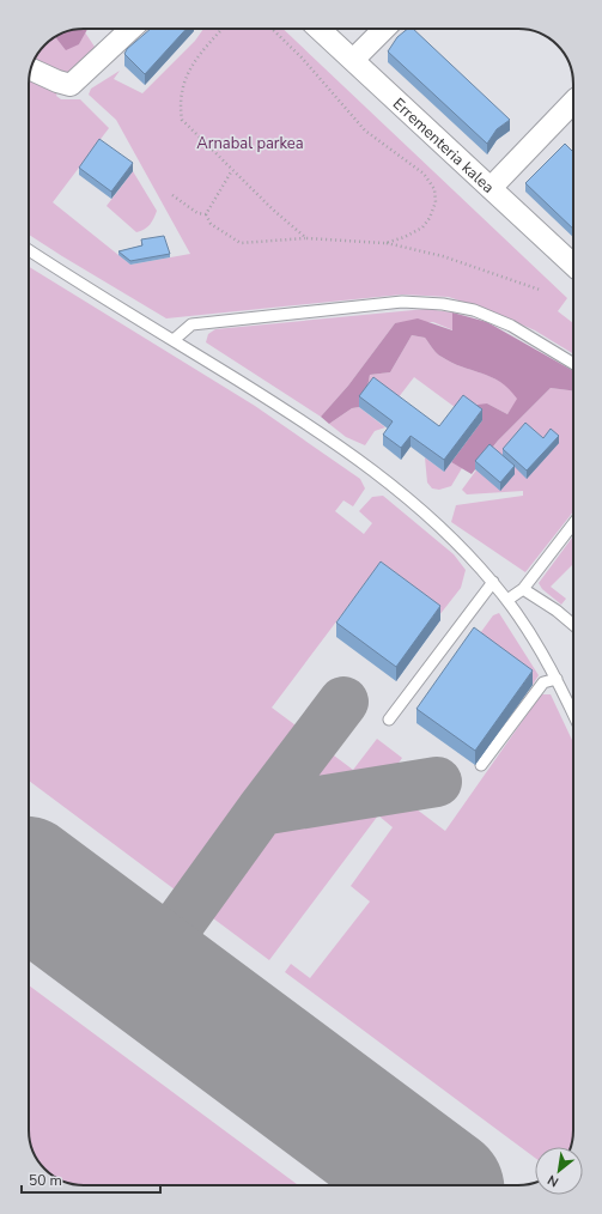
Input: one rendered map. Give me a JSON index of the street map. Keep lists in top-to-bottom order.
{
  "streets": {
    "street": ["Errementeria kalea"]
  },
  "parks": ["Arnabal parkea"],
  "scale_bar": "50 m",
  "north": "bottom left"
}
